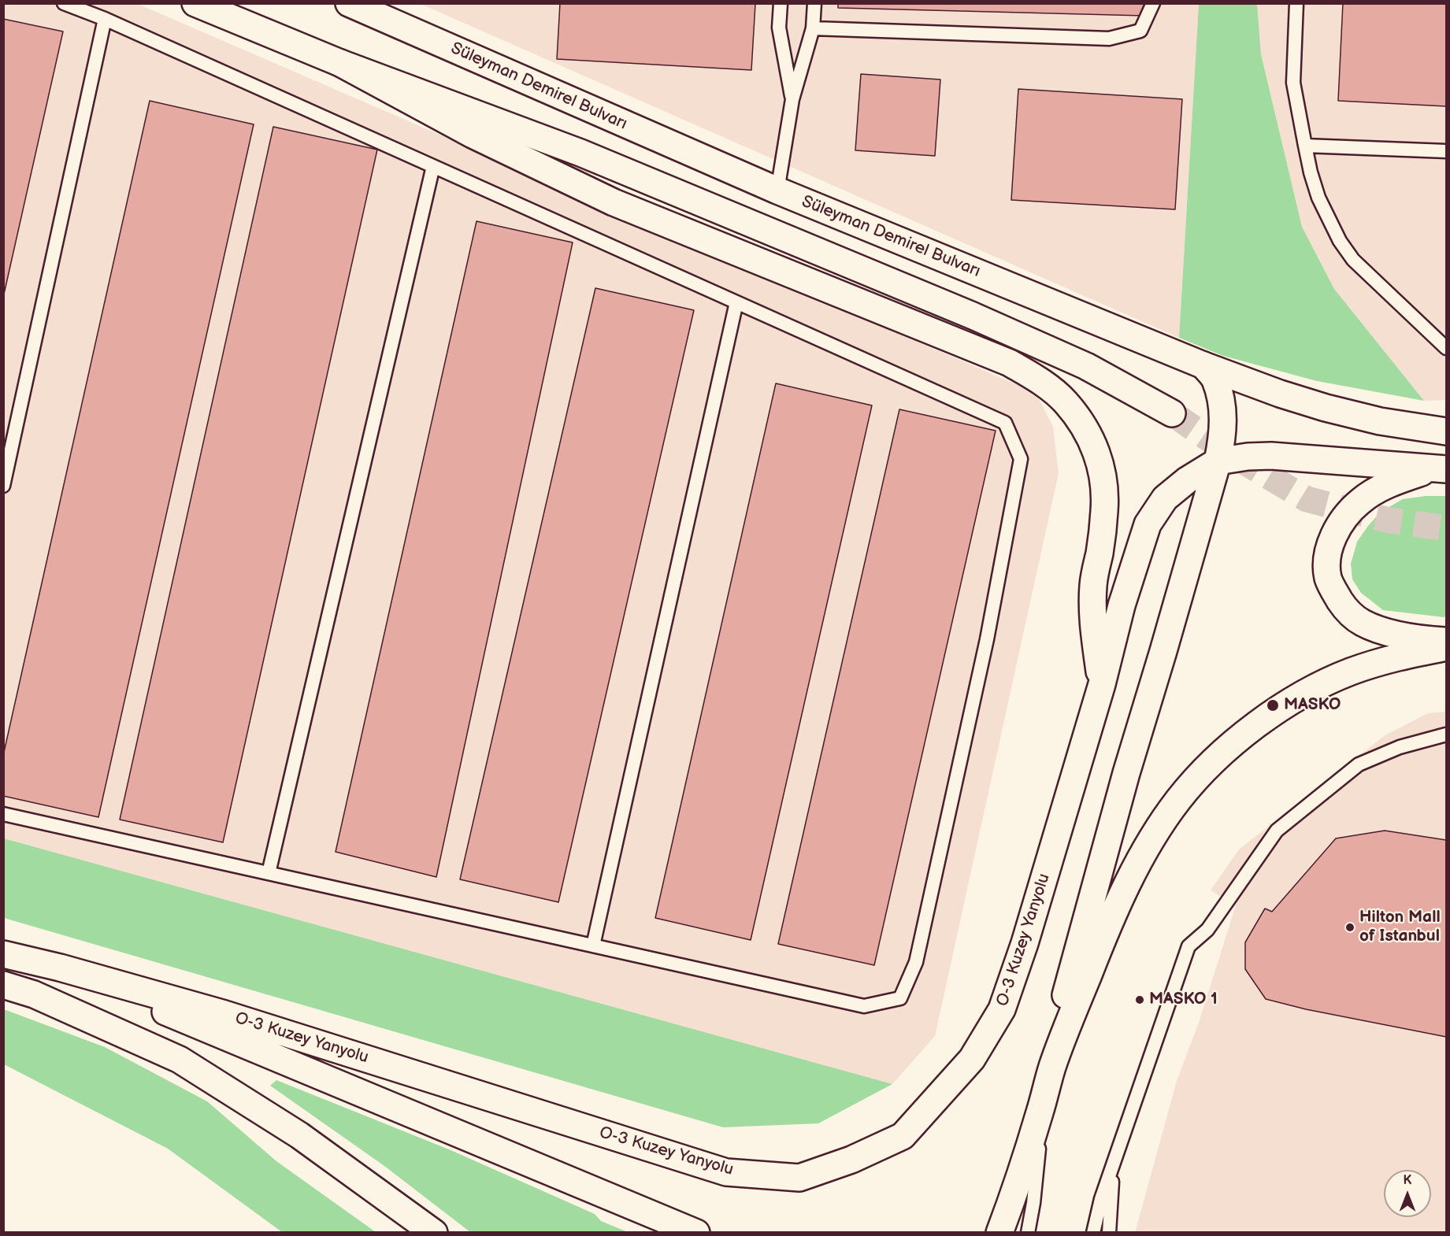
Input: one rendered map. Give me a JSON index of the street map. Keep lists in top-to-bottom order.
{
  "streets": {
    "main road": ["Süleyman Demirel Bulvarı", "O-3 Kuzey Yanyolu"]
  },
  "places": ["MASKO", "Hilton Mall of Istanbul", "MASKO 1"],
  "north": "top"
}
